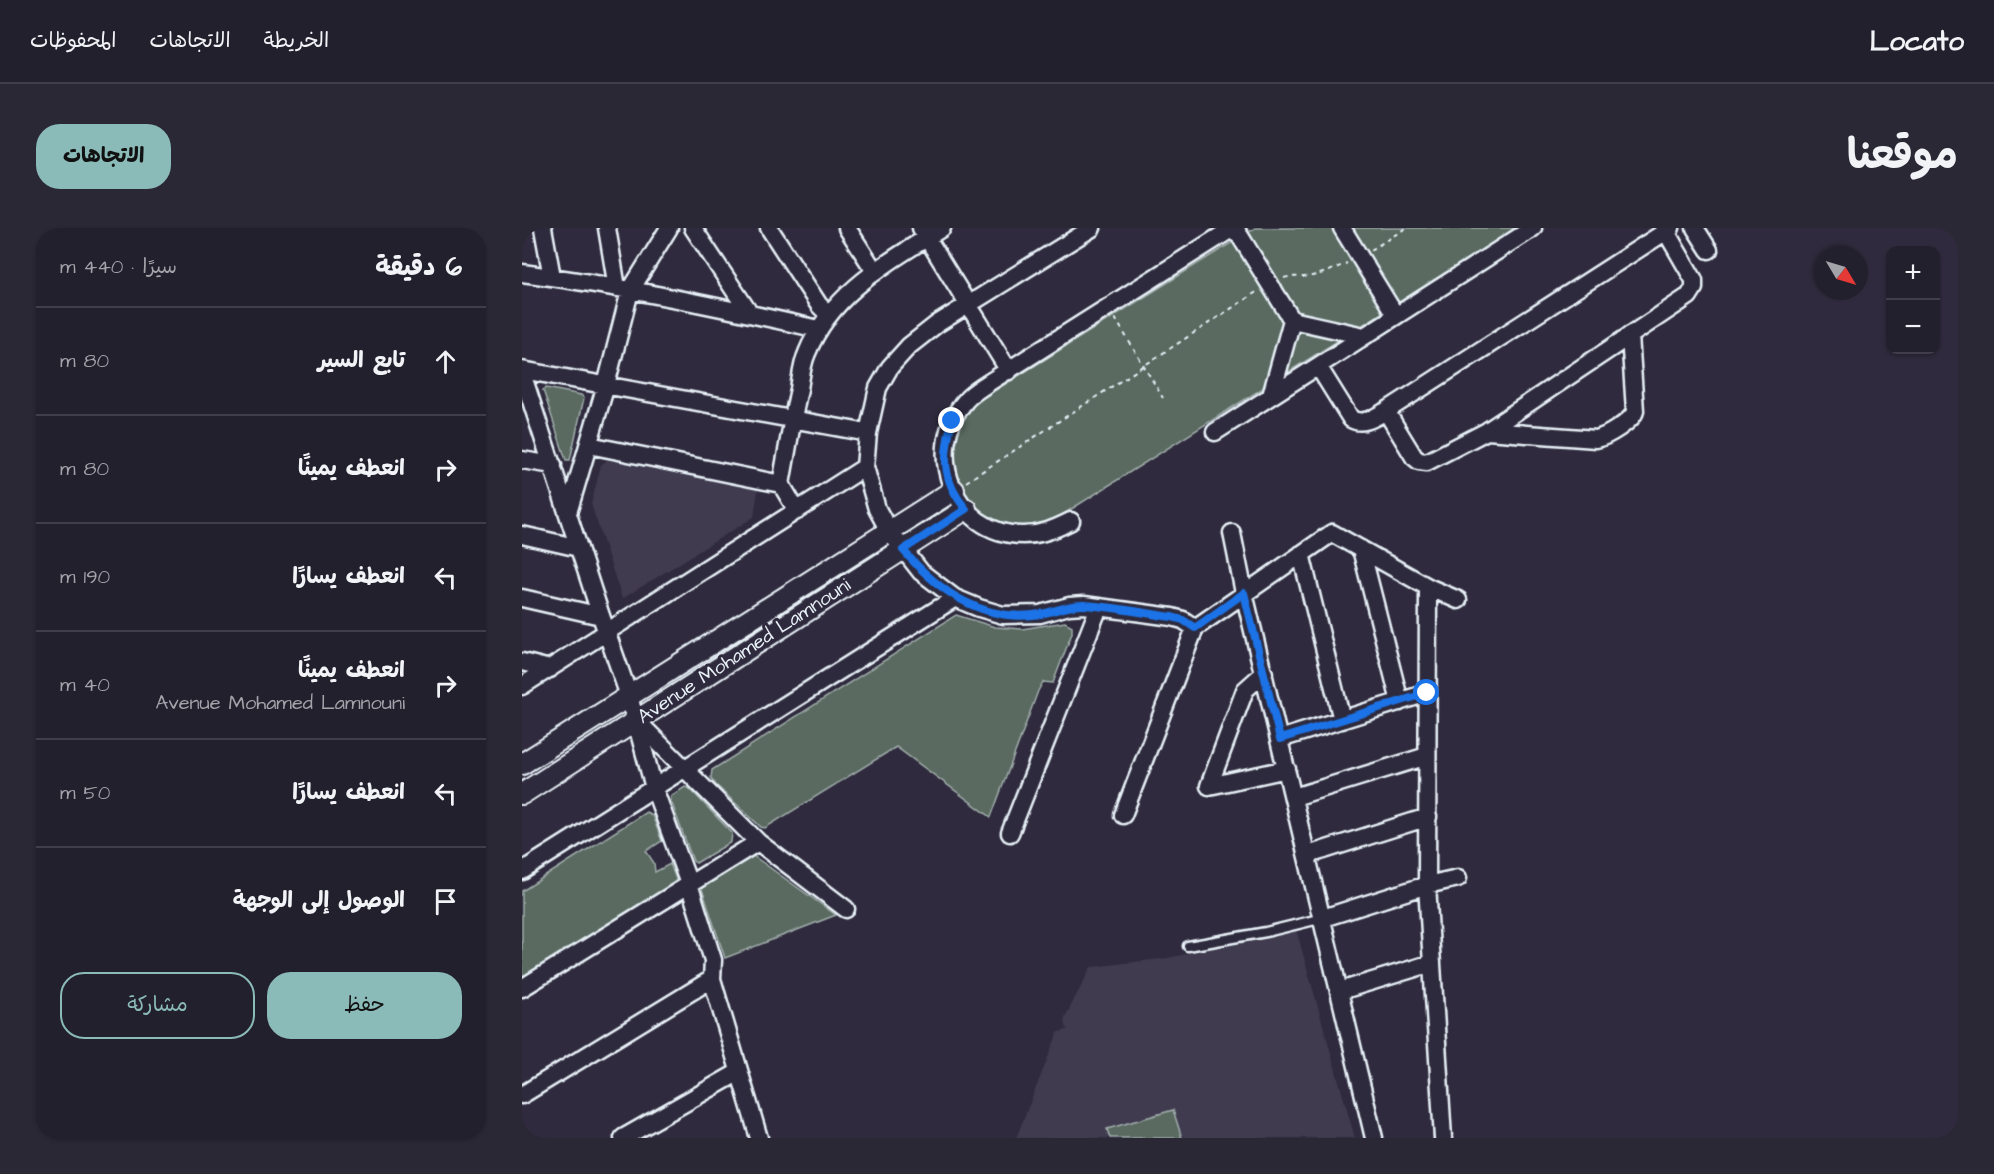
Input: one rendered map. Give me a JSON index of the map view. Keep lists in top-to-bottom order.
{
  "streets": {
    "street": ["Avenue Mohamed Lamnouni"]
  },
  "north": "bottom right",
  "page": {
    "header": "Locato",
    "nav": ["الخريطة", "الاتجاهات", "المحفوظات"],
    "title": "موقعنا",
    "buttons": [
      "الاتجاهات",
      ["حفظ", "مشاركة"]
    ],
    "heading": ["6 دقيقة", "سيرًا · 440 m"],
    "map_buttons": ["+", "−"],
    "list": [
      ["تابع السير", "80 m"],
      ["انعطف يمينًا", "80 m"],
      ["انعطف يسارًا", "190 m"],
      ["انعطف يمينًا", "Avenue Mohamed Lamnouni", "40 m"],
      ["انعطف يسارًا", "50 m"],
      "الوصول إلى الوجهة"
    ]
  }
}
